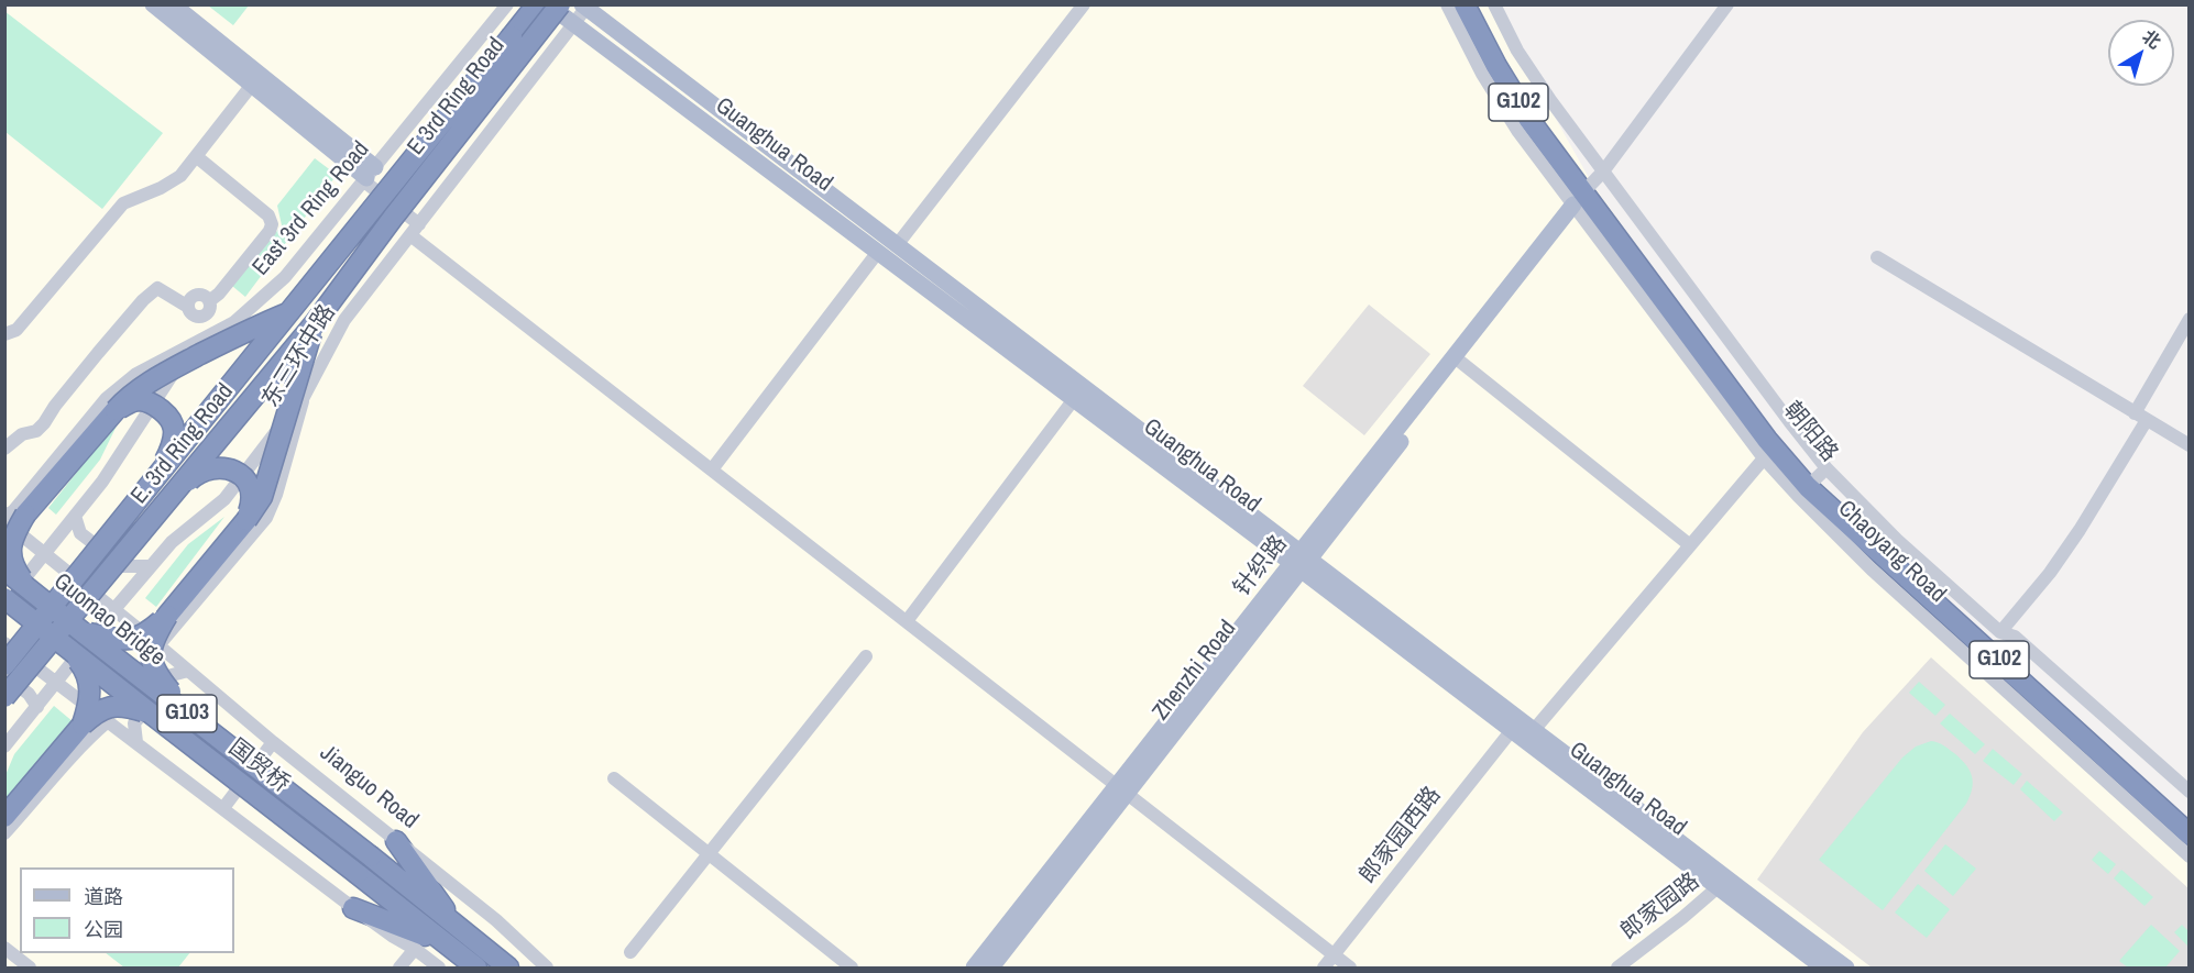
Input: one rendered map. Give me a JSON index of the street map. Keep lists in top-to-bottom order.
{
  "streets": {
    "highway": [
      "G102",
      "朝阳路",
      "E. 3rd Ring Road",
      "Chaoyang Road",
      "Guomao Bridge",
      "G103",
      "国贸桥"
    ],
    "main road": ["Guanghua Road", "Zhenzhi Road"],
    "street": [
      "East 3rd Ring Road",
      "东三环中路",
      "Jianguo Road",
      "郎家园西路",
      "郎家园路"
    ]
  },
  "crossings": [
    ["Guanghua Road", "东三环中路"],
    ["Guanghua Road", "Zhenzhi Road"],
    ["Guanghua Road", "郎家园西路"],
    ["Guanghua Road", "郎家园路"],
    ["East 3rd Ring Road", "Jianguo Road"],
    ["东三环中路", "Jianguo Road"],
    ["朝阳路", "Chaoyang Road"],
    ["朝阳路", "Zhenzhi Road"],
    ["Chaoyang Road", "Zhenzhi Road"],
    ["Guomao Bridge", "G103"],
    ["Guomao Bridge", "国贸桥"],
    ["G103", "国贸桥"]
  ],
  "legend": ["道路", "公园"],
  "north": "top right"
}
